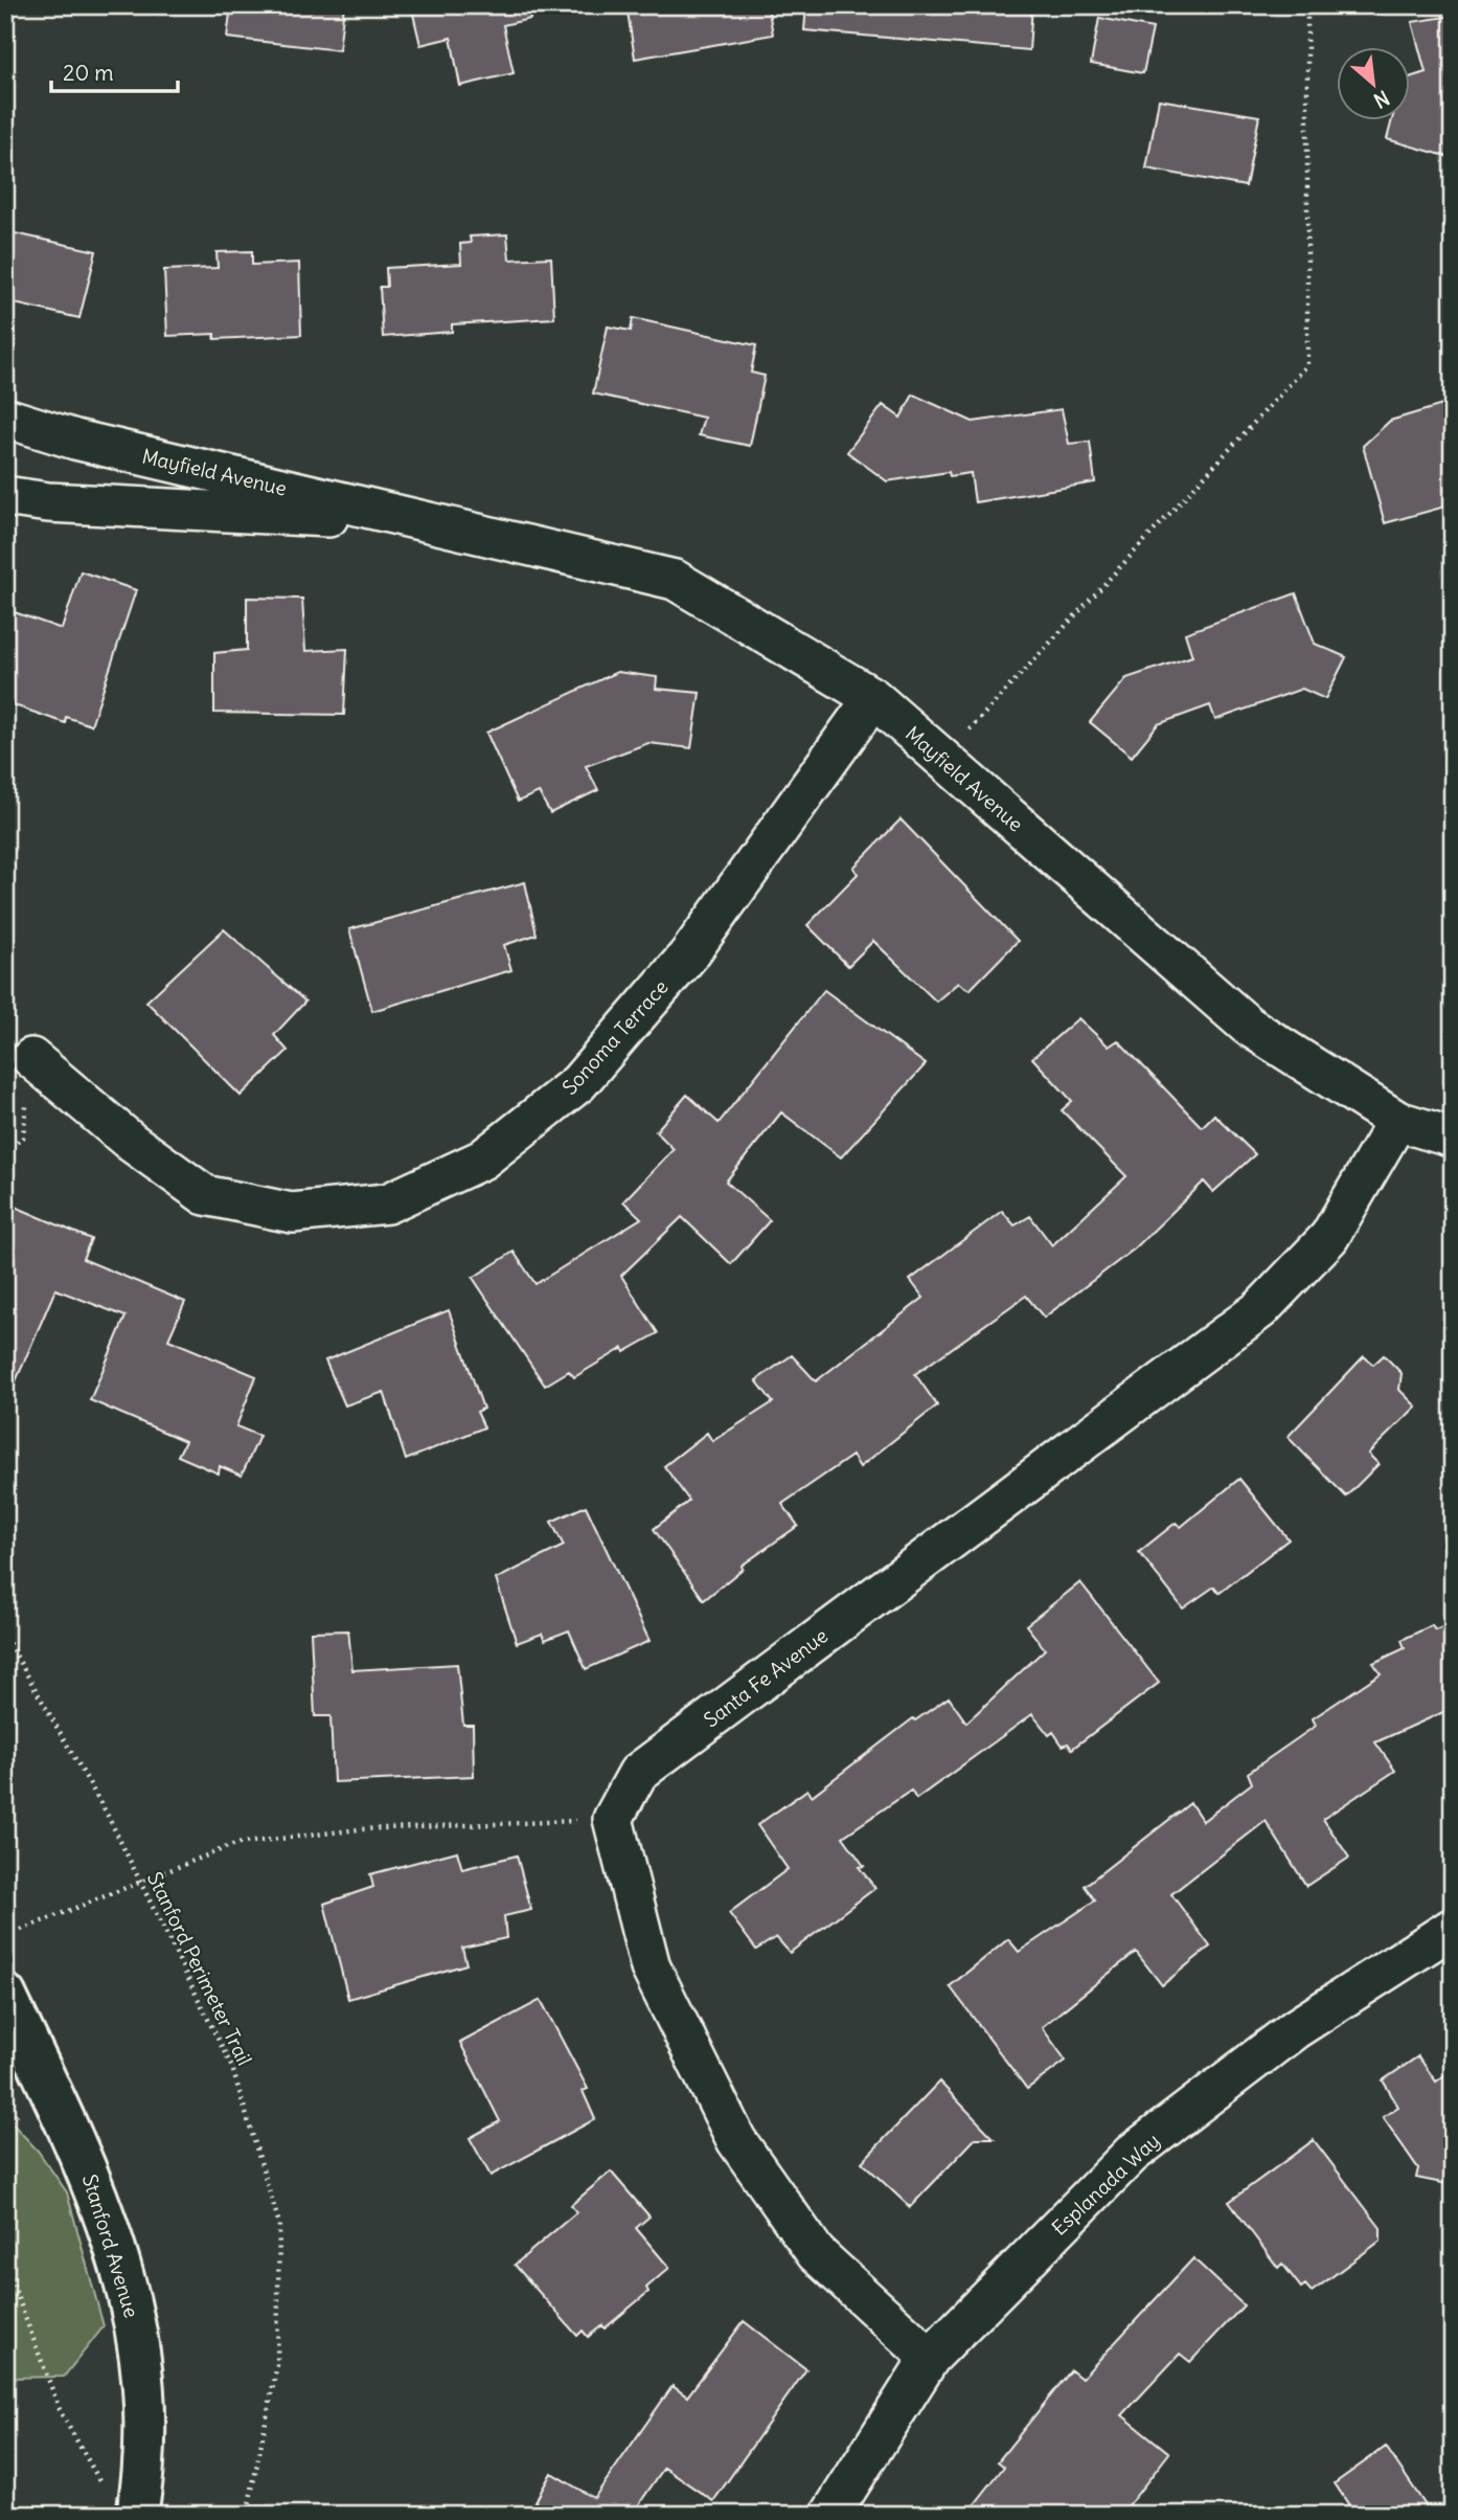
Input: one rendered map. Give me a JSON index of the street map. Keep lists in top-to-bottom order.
{
  "streets": {
    "street": [
      "Mayfield Avenue",
      "Sonoma Terrace",
      "Santa Fe Avenue",
      "Esplanada Way",
      "Stanford Avenue"
    ],
    "path": ["Stanford Perimeter Trail"]
  },
  "crossings": [
    ["Mayfield Avenue", "Sonoma Terrace"],
    ["Mayfield Avenue", "Santa Fe Avenue"]
  ],
  "scale_bar": "20 m",
  "north": "bottom right"
}
